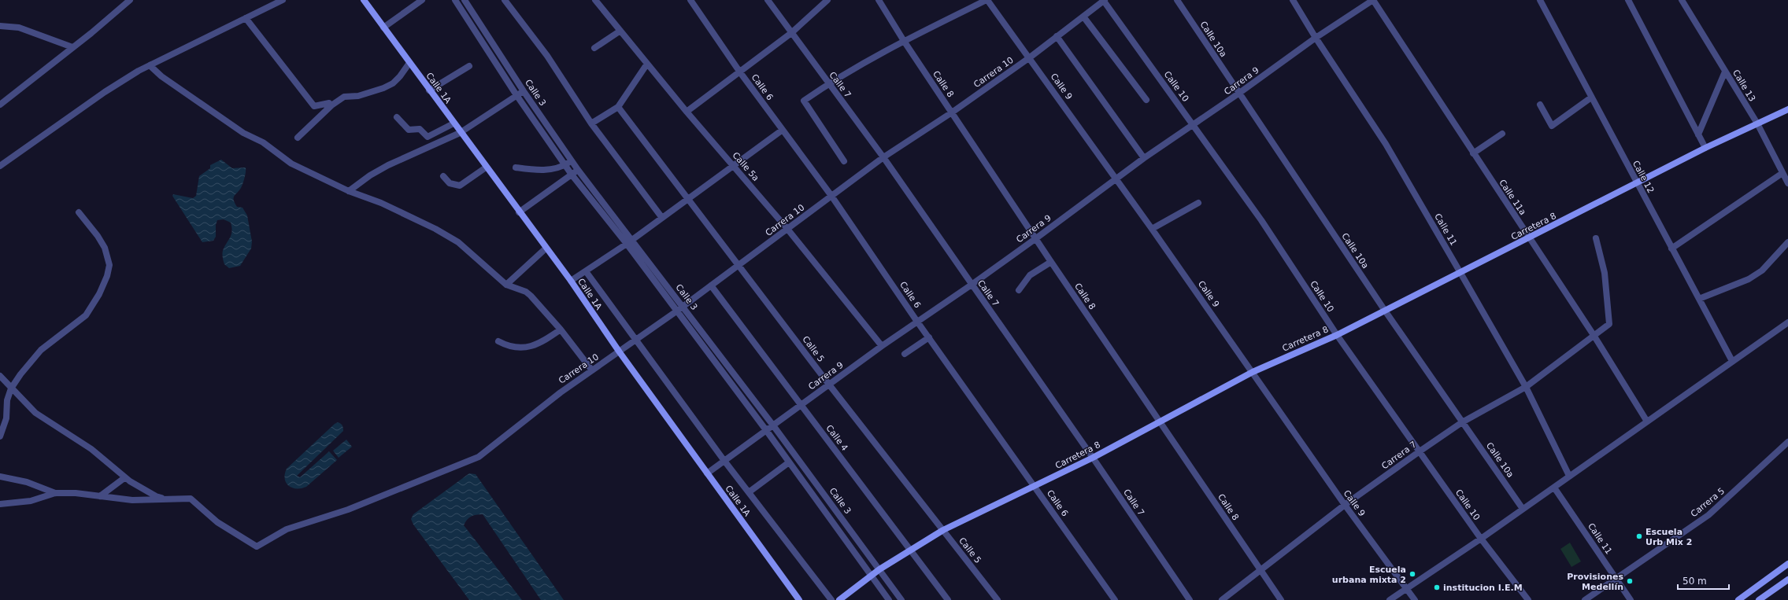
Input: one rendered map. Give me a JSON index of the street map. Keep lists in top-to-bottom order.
{
  "streets": {
    "street": [
      "Calle 10a",
      "Carrera 10",
      "Carrera 9",
      "Calle 8",
      "Calle 7",
      "Calle 13",
      "Calle 9",
      "Calle 10",
      "Calle 6",
      "Calle 1A",
      "Calle 3",
      "Calle 5a",
      "Calle 12",
      "Calle 11a",
      "Carretera 8",
      "Calle 11",
      "Calle 5",
      "Calle 4",
      "Carrera 7",
      "Carrera 5"
    ]
  },
  "crossings": [
    ["Calle 10a", "Carrera 9"],
    ["Calle 10a", "Carretera 8"],
    ["Calle 10a", "Carrera 7"],
    ["Carrera 10", "Calle 8"],
    ["Carrera 10", "Calle 7"],
    ["Carrera 10", "Calle 9"],
    ["Carrera 10", "Calle 10"],
    ["Carrera 10", "Calle 6"],
    ["Carrera 10", "Calle 1A"],
    ["Carrera 10", "Calle 3"],
    ["Carrera 10", "Calle 5a"],
    ["Carrera 10", "Calle 5"],
    ["Carrera 10", "Calle 4"],
    ["Carrera 9", "Calle 8"],
    ["Carrera 9", "Calle 7"],
    ["Carrera 9", "Calle 9"],
    ["Carrera 9", "Calle 10"],
    ["Carrera 9", "Calle 6"],
    ["Carrera 9", "Calle 1A"],
    ["Carrera 9", "Calle 3"],
    ["Carrera 9", "Calle 5a"],
    ["Carrera 9", "Calle 11a"],
    ["Carrera 9", "Calle 11"],
    ["Carrera 9", "Calle 5"],
    ["Carrera 9", "Calle 4"],
    ["Calle 8", "Carretera 8"],
    ["Calle 8", "Carrera 7"],
    ["Calle 7", "Carretera 8"],
    ["Calle 13", "Carretera 8"],
    ["Calle 9", "Carretera 8"],
    ["Calle 9", "Carrera 7"],
    ["Calle 10", "Carretera 8"],
    ["Calle 10", "Carrera 7"],
    ["Calle 6", "Carretera 8"],
    ["Calle 3", "Carretera 8"],
    ["Calle 12", "Carretera 8"],
    ["Calle 11a", "Carretera 8"],
    ["Calle 11a", "Carrera 7"],
    ["Carretera 8", "Calle 11"],
    ["Carretera 8", "Calle 5"],
    ["Carretera 8", "Calle 4"],
    ["Calle 11", "Carrera 7"],
    ["Calle 11", "Carrera 5"]
  ],
  "places": [
    "Escuela Urb Mix 2",
    "Escuela urbana mixta 2",
    "Provisiones Medellín",
    "institucion I.E.M"
  ],
  "scale_bar": "50 m"
}
